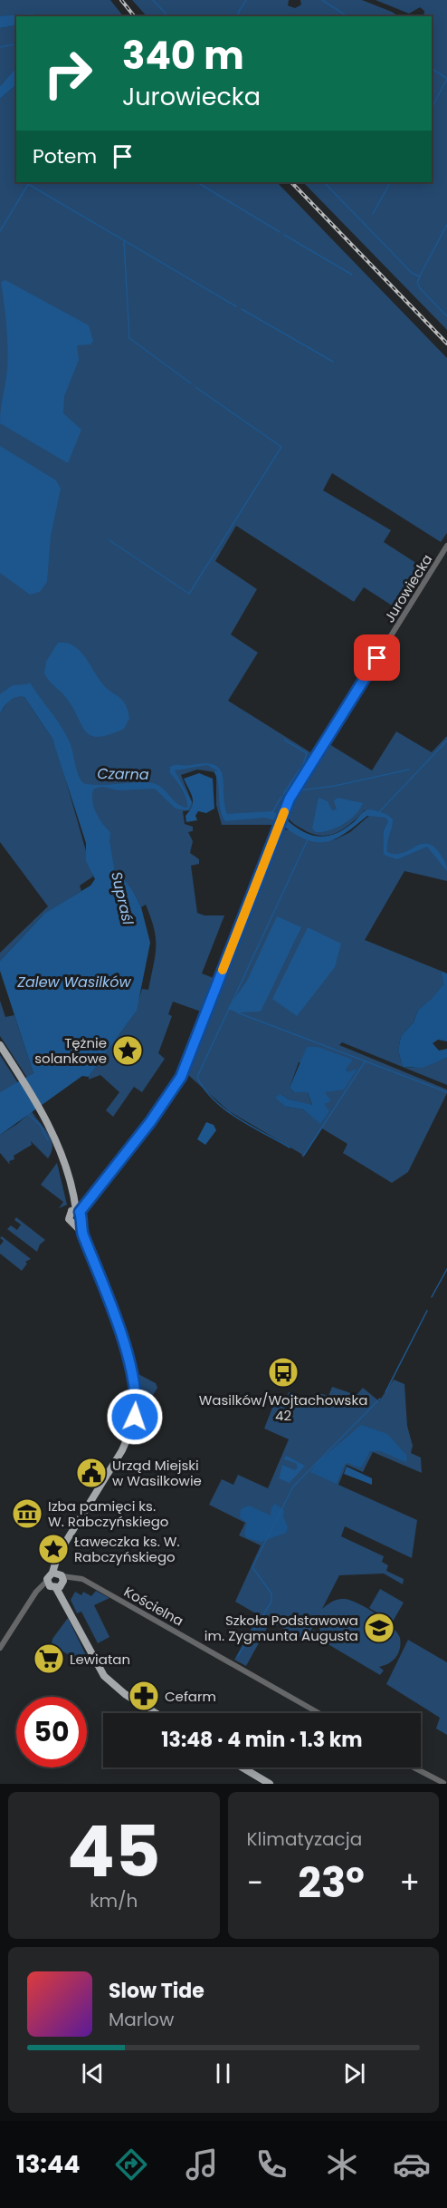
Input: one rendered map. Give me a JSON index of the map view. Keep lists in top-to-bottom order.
{
  "streets": {
    "street": ["Jurowiecka", "Kościelna"]
  },
  "water": ["Czarna", "Supraśl", "Zalew Wasilków"],
  "places": {
    "place": ["Tężnie solankowe", "Ławeczka ks. W. Rabczyńskiego"],
    "bus stop": ["Wasilków/Wojtachowska 42"],
    "public building": ["Urząd Miejski w Wasilkowie"],
    "museum": ["Izba pamięci ks. W. Rabczyńskiego"],
    "school or university": ["Szkoła Podstawowa im. Zygmunta Augusta"],
    "supermarket": ["Lewiatan"],
    "pharmacy": ["Cefarm"]
  },
  "page": {
    "turn": ["340 m", "Jurowiecka"],
    "then": "Potem",
    "limit": "50",
    "trip": "13:48 · 4 min · 1.3 km",
    "tile": [
      ["45", "km/h"],
      "Klimatyzacja"
    ],
    "heat": ["−", "23°", "+"],
    "song": ["Slow Tide", "Marlow"],
    "tabs": "13:44"
  }
}
